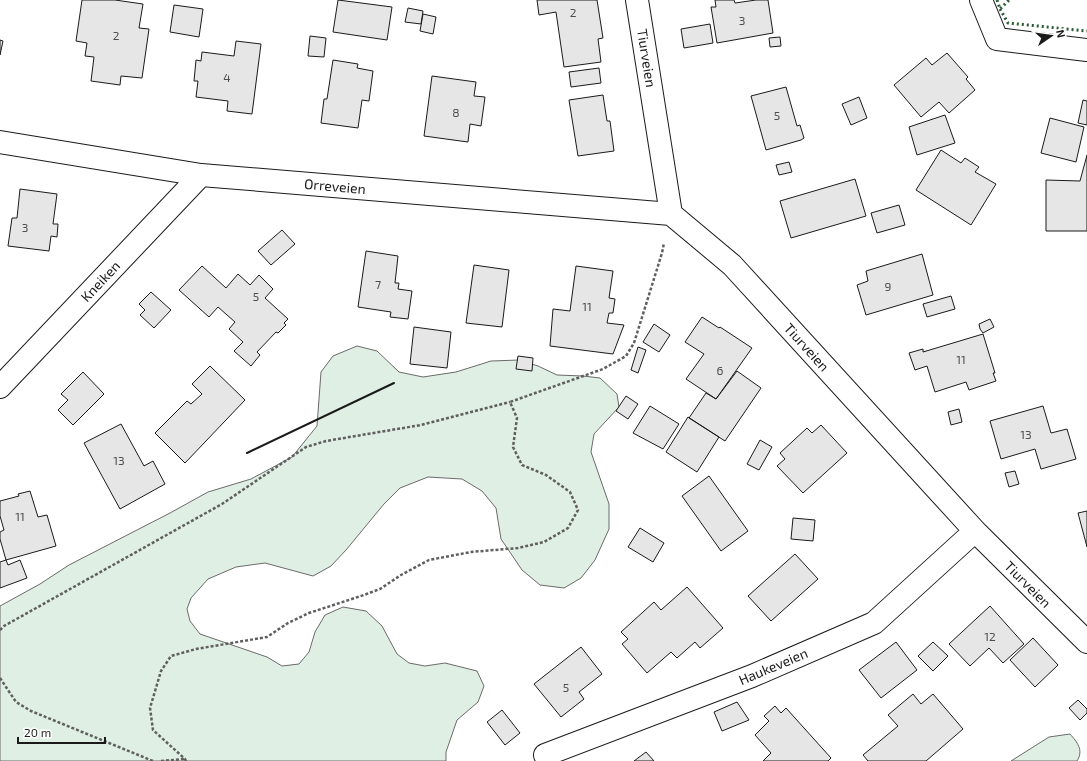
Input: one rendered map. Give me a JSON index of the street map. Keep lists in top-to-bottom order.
{
  "streets": {
    "street": [
      "Tiurveien",
      "Orreveien",
      "Kneiken",
      "Haukeveien"
    ]
  },
  "crossings": [
    ["Tiurveien", "Orreveien"],
    ["Tiurveien", "Haukeveien"],
    ["Orreveien", "Kneiken"]
  ],
  "house_numbers": [
    "2",
    "3",
    "2",
    "4",
    "8",
    "5",
    "3",
    "7",
    "9",
    "5",
    "11",
    "11",
    "6",
    "13",
    "13",
    "11",
    "12",
    "5"
  ],
  "scale_bar": "20 m",
  "north": "right"
}
